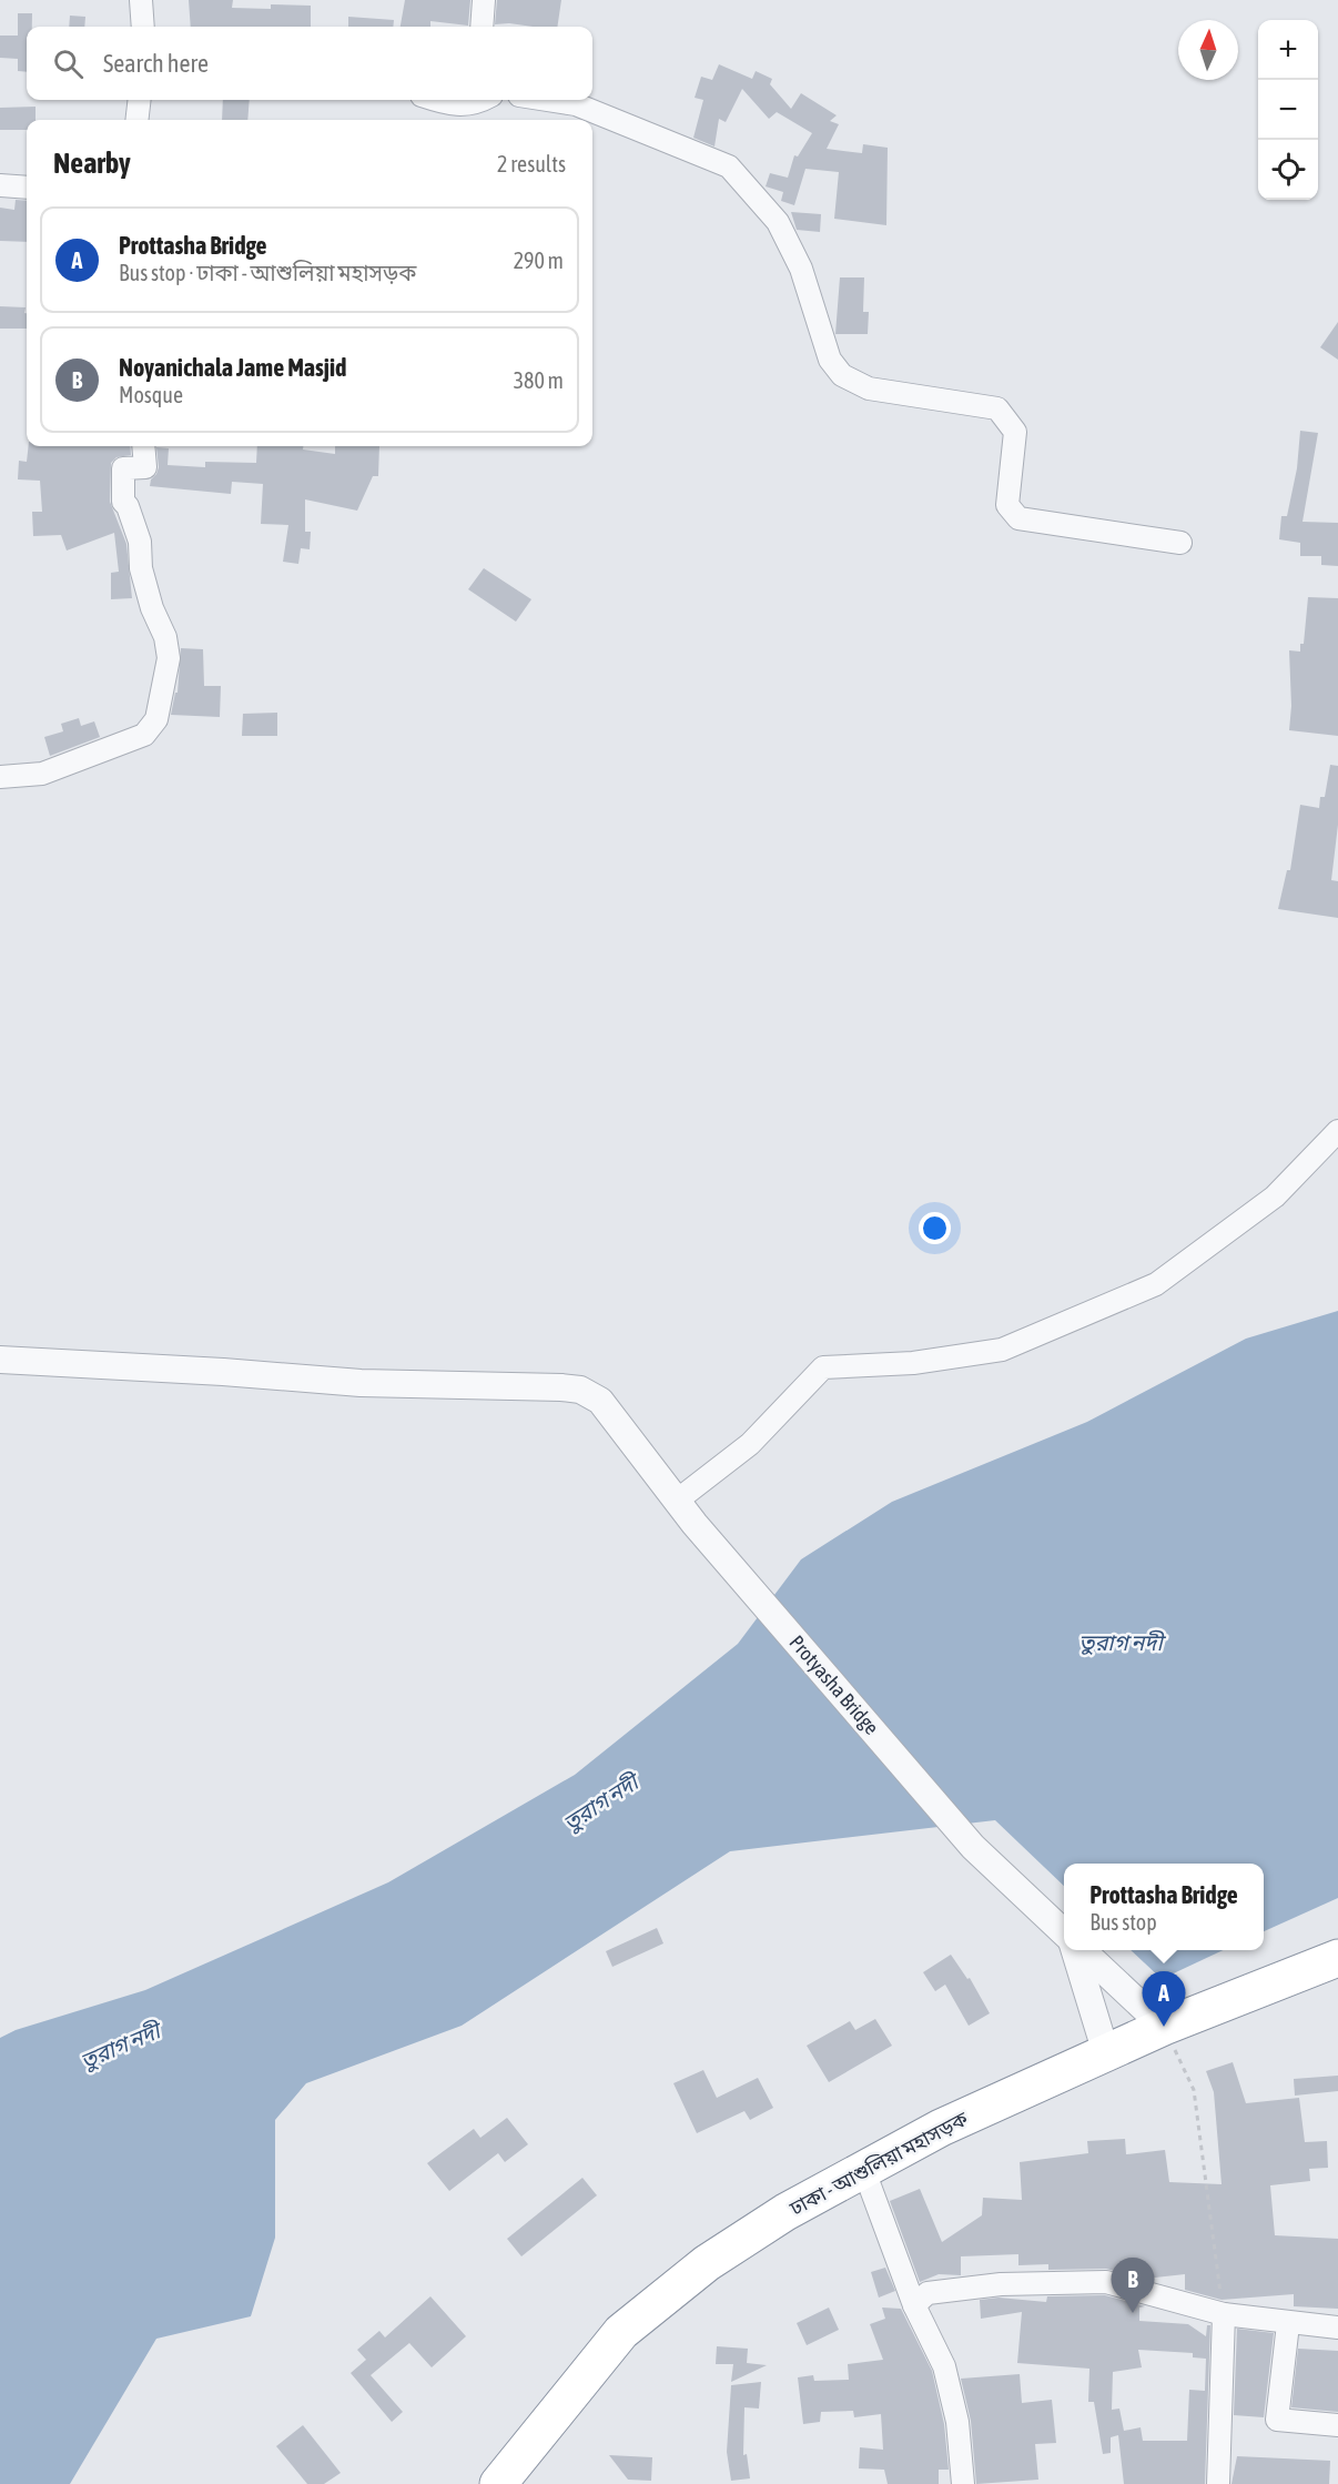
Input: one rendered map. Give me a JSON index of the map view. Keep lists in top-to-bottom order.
{
  "streets": {
    "highway": ["ঢাকা - আশুলিয়া মহাসড়ক"],
    "street": ["Protyasha Bridge"]
  },
  "water": ["তুরাগ নদী"],
  "north": "top",
  "page": {
    "map_buttons": ["+", "−"],
    "search": "Search here",
    "heading": ["Nearby", "2 results"],
    "list": [
      {
        "mark": "A",
        "name": "Prottasha Bridge",
        "note": "Bus stop · ঢাকা - আশুলিয়া মহাসড়ক",
        "value": "290 m"
      },
      {
        "mark": "B",
        "name": "Noyanichala Jame Masjid",
        "note": "Mosque",
        "value": "380 m"
      }
    ],
    "popup": ["Prottasha Bridge", "Bus stop"],
    "pins": ["A", "B"]
  }
}
